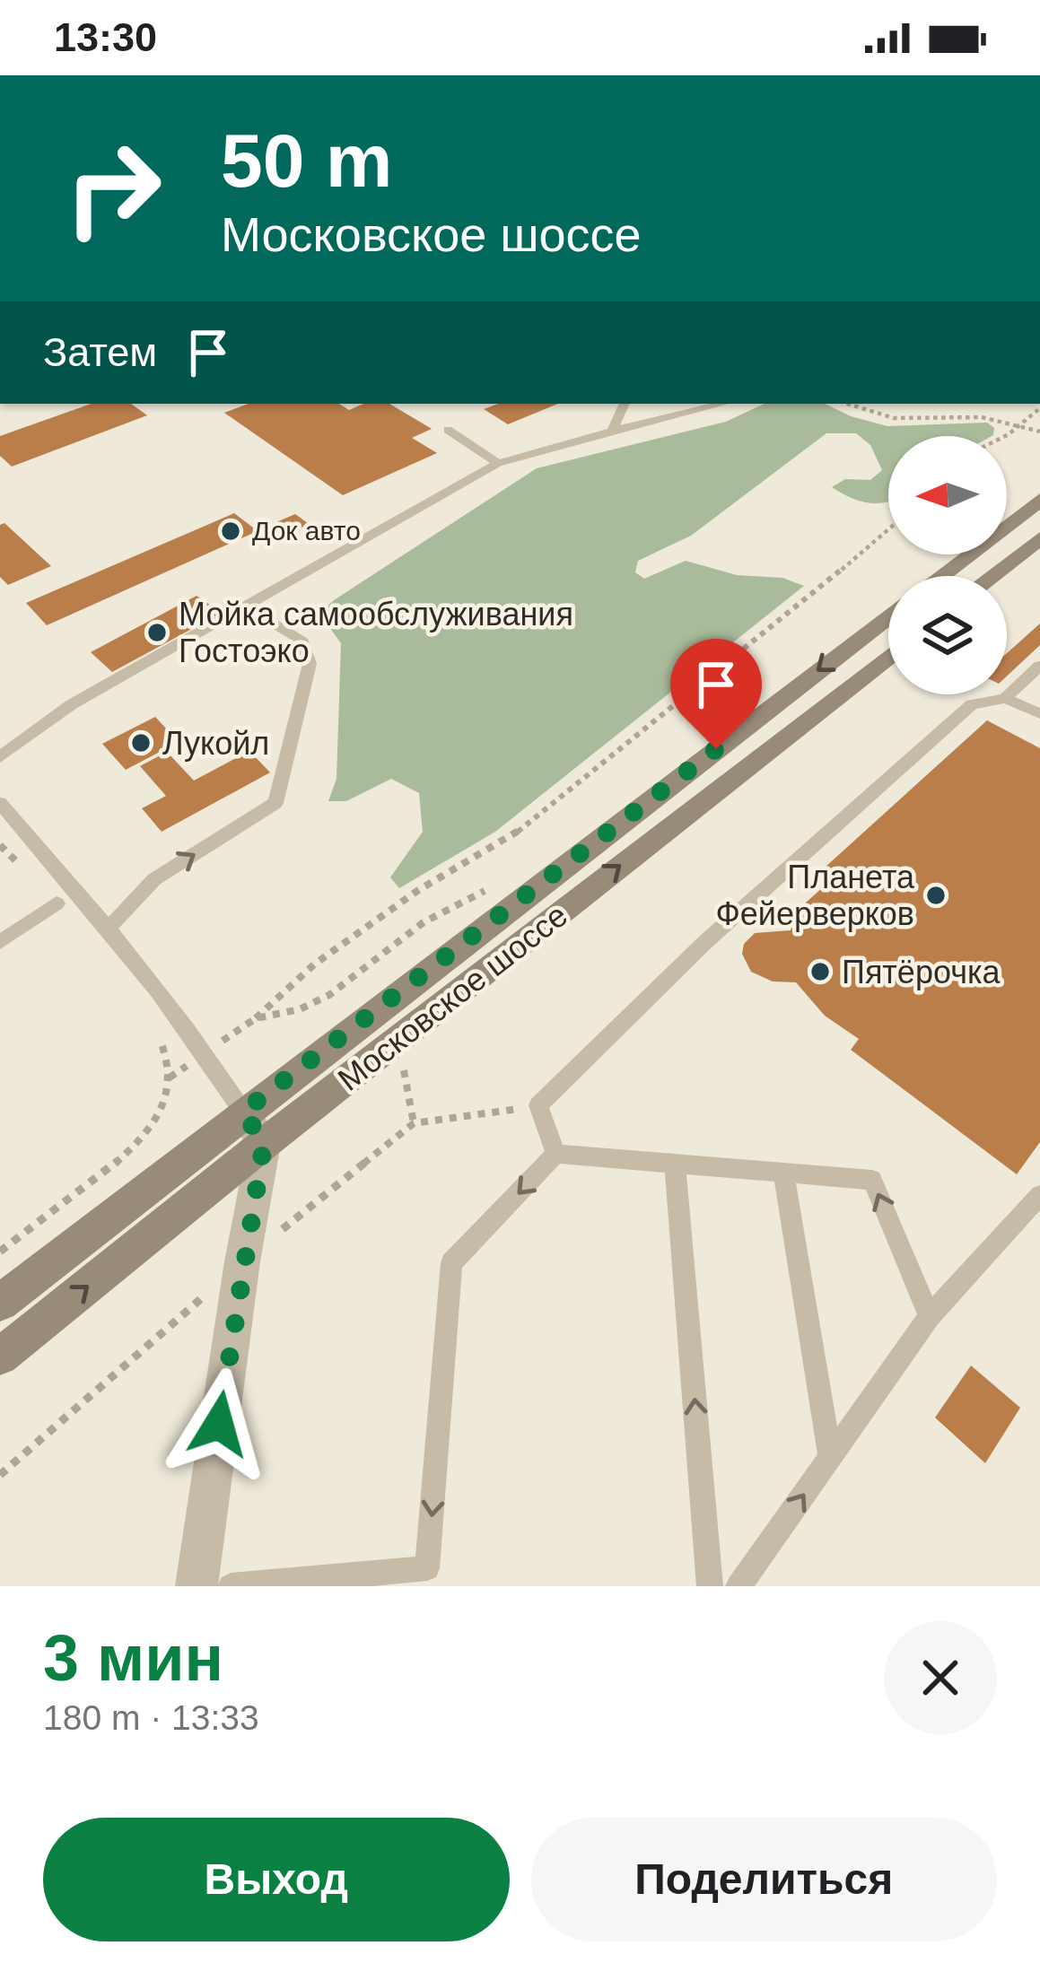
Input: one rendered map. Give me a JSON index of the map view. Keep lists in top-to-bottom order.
{
  "streets": {
    "main road": ["Московское шоссе"]
  },
  "places": [
    "Док авто",
    "Мойка самообслуживания Гостоэко",
    "Лукойл",
    "Планета Фейерверков",
    "Пятёрочка"
  ],
  "north": "left",
  "page": {
    "status": "13:30",
    "turn": ["50 m", "Московское шоссе"],
    "then": "Затем",
    "heading": ["3 мин", "180 m · 13:33"],
    "buttons": ["Выход", "Поделиться"]
  }
}
